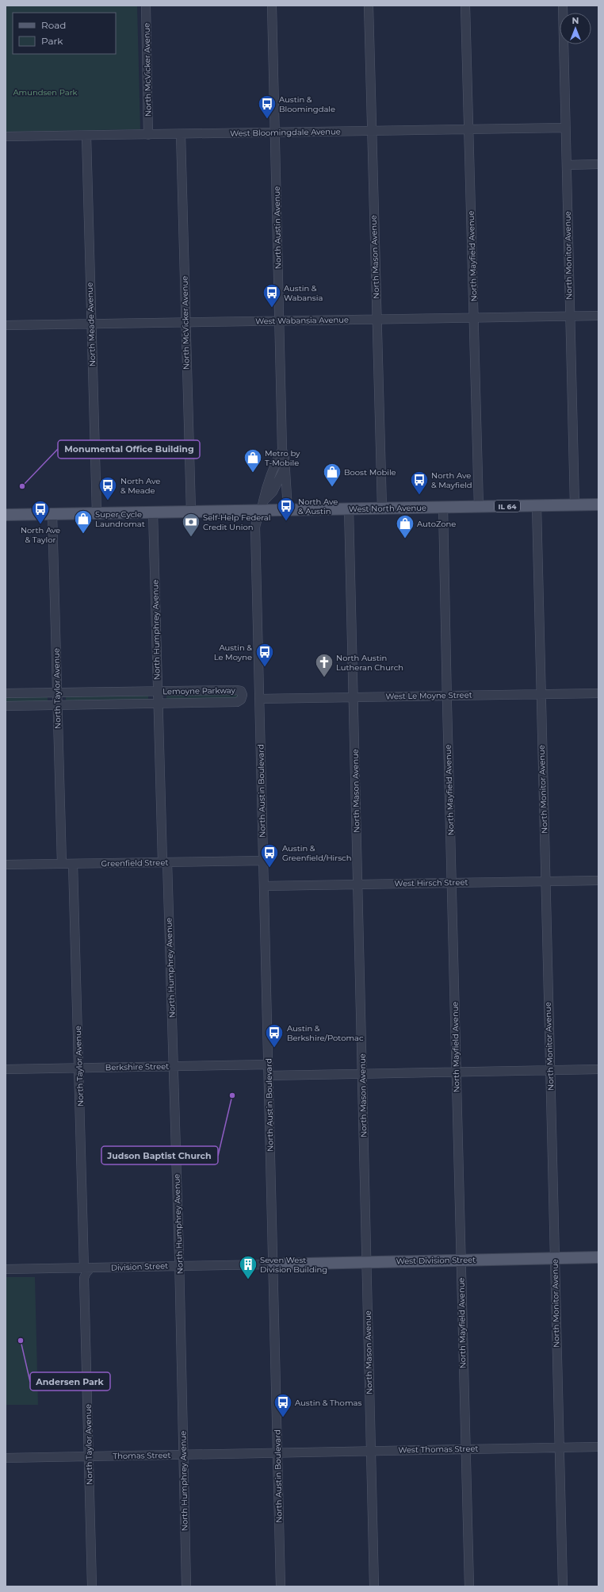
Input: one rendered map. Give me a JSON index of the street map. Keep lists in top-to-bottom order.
{
  "streets": {
    "main road": ["IL 64", "West North Avenue", "West Division Street"],
    "street": [
      "North McVicker Avenue",
      "West Bloomingdale Avenue",
      "North Austin Avenue",
      "North Monitor Avenue",
      "North Mayfield Avenue",
      "North Mason Avenue",
      "West Wabansia Avenue",
      "North Meade Avenue",
      "North Humphrey Avenue",
      "North Taylor Avenue",
      "Lemoyne Parkway",
      "West Le Moyne Street",
      "North Austin Boulevard",
      "Greenfield Street",
      "West Hirsch Street",
      "Berkshire Street",
      "Division Street",
      "West Thomas Street",
      "Thomas Street"
    ]
  },
  "crossings": [
    ["North McVicker Avenue", "West Bloomingdale Avenue"],
    ["North McVicker Avenue", "West Wabansia Avenue"],
    ["North McVicker Avenue", "West North Avenue"],
    ["West Bloomingdale Avenue", "North Austin Avenue"],
    ["West Bloomingdale Avenue", "North Monitor Avenue"],
    ["West Bloomingdale Avenue", "North Mayfield Avenue"],
    ["West Bloomingdale Avenue", "North Mason Avenue"],
    ["West Bloomingdale Avenue", "North Meade Avenue"],
    ["North Austin Avenue", "West Wabansia Avenue"],
    ["North Austin Avenue", "West North Avenue"],
    ["North Austin Avenue", "North Austin Boulevard"],
    ["North Monitor Avenue", "West Wabansia Avenue"],
    ["North Monitor Avenue", "West North Avenue"],
    ["North Monitor Avenue", "West Le Moyne Street"],
    ["North Monitor Avenue", "West Hirsch Street"],
    ["North Monitor Avenue", "West Division Street"],
    ["North Monitor Avenue", "West Thomas Street"],
    ["North Mayfield Avenue", "West Wabansia Avenue"],
    ["North Mayfield Avenue", "West North Avenue"],
    ["North Mayfield Avenue", "West Le Moyne Street"],
    ["North Mayfield Avenue", "West Hirsch Street"],
    ["North Mayfield Avenue", "West Division Street"],
    ["North Mayfield Avenue", "West Thomas Street"],
    ["North Mason Avenue", "West Wabansia Avenue"],
    ["North Mason Avenue", "West North Avenue"],
    ["North Mason Avenue", "West Le Moyne Street"],
    ["North Mason Avenue", "West Hirsch Street"],
    ["North Mason Avenue", "West Division Street"],
    ["North Mason Avenue", "West Thomas Street"],
    ["West Wabansia Avenue", "North Meade Avenue"],
    ["North Meade Avenue", "West North Avenue"],
    ["West North Avenue", "North Humphrey Avenue"],
    ["West North Avenue", "North Taylor Avenue"],
    ["West North Avenue", "North Austin Boulevard"],
    ["North Humphrey Avenue", "Lemoyne Parkway"],
    ["North Humphrey Avenue", "Greenfield Street"],
    ["North Humphrey Avenue", "Berkshire Street"],
    ["North Humphrey Avenue", "Division Street"],
    ["North Humphrey Avenue", "Thomas Street"],
    ["North Taylor Avenue", "Lemoyne Parkway"],
    ["North Taylor Avenue", "Greenfield Street"],
    ["North Taylor Avenue", "Berkshire Street"],
    ["North Taylor Avenue", "Division Street"],
    ["North Taylor Avenue", "Thomas Street"],
    ["West Le Moyne Street", "North Austin Boulevard"],
    ["North Austin Boulevard", "Greenfield Street"],
    ["North Austin Boulevard", "West Hirsch Street"],
    ["North Austin Boulevard", "Berkshire Street"],
    ["North Austin Boulevard", "West Division Street"],
    ["North Austin Boulevard", "Division Street"],
    ["North Austin Boulevard", "West Thomas Street"],
    ["North Austin Boulevard", "Thomas Street"],
    ["West Division Street", "Division Street"],
    ["West Thomas Street", "Thomas Street"]
  ],
  "parks": ["Amundsen Park"],
  "places": {
    "bus stop": [
      "Austin & Bloomingdale",
      "Austin & Wabansia",
      "North Ave & Mayfield",
      "North Ave & Meade",
      "North Ave & Austin",
      "North Ave & Taylor",
      "Austin & Le Moyne",
      "Austin & Greenfield/Hirsch",
      "Austin & Berkshire/Potomac",
      "Austin & Thomas"
    ],
    "shop": [
      "Metro by T-Mobile",
      "Boost Mobile",
      "Super Cycle Laundromat",
      "AutoZone"
    ],
    "other": ["Monumental Office Building", "Judson Baptist Church", "Andersen Park"],
    "bank": ["Self-Help Federal Credit Union"],
    "church": ["North Austin Lutheran Church"],
    "building": ["Seven West Division Building"]
  },
  "legend": ["Road", "Park"],
  "north": "top"
}
